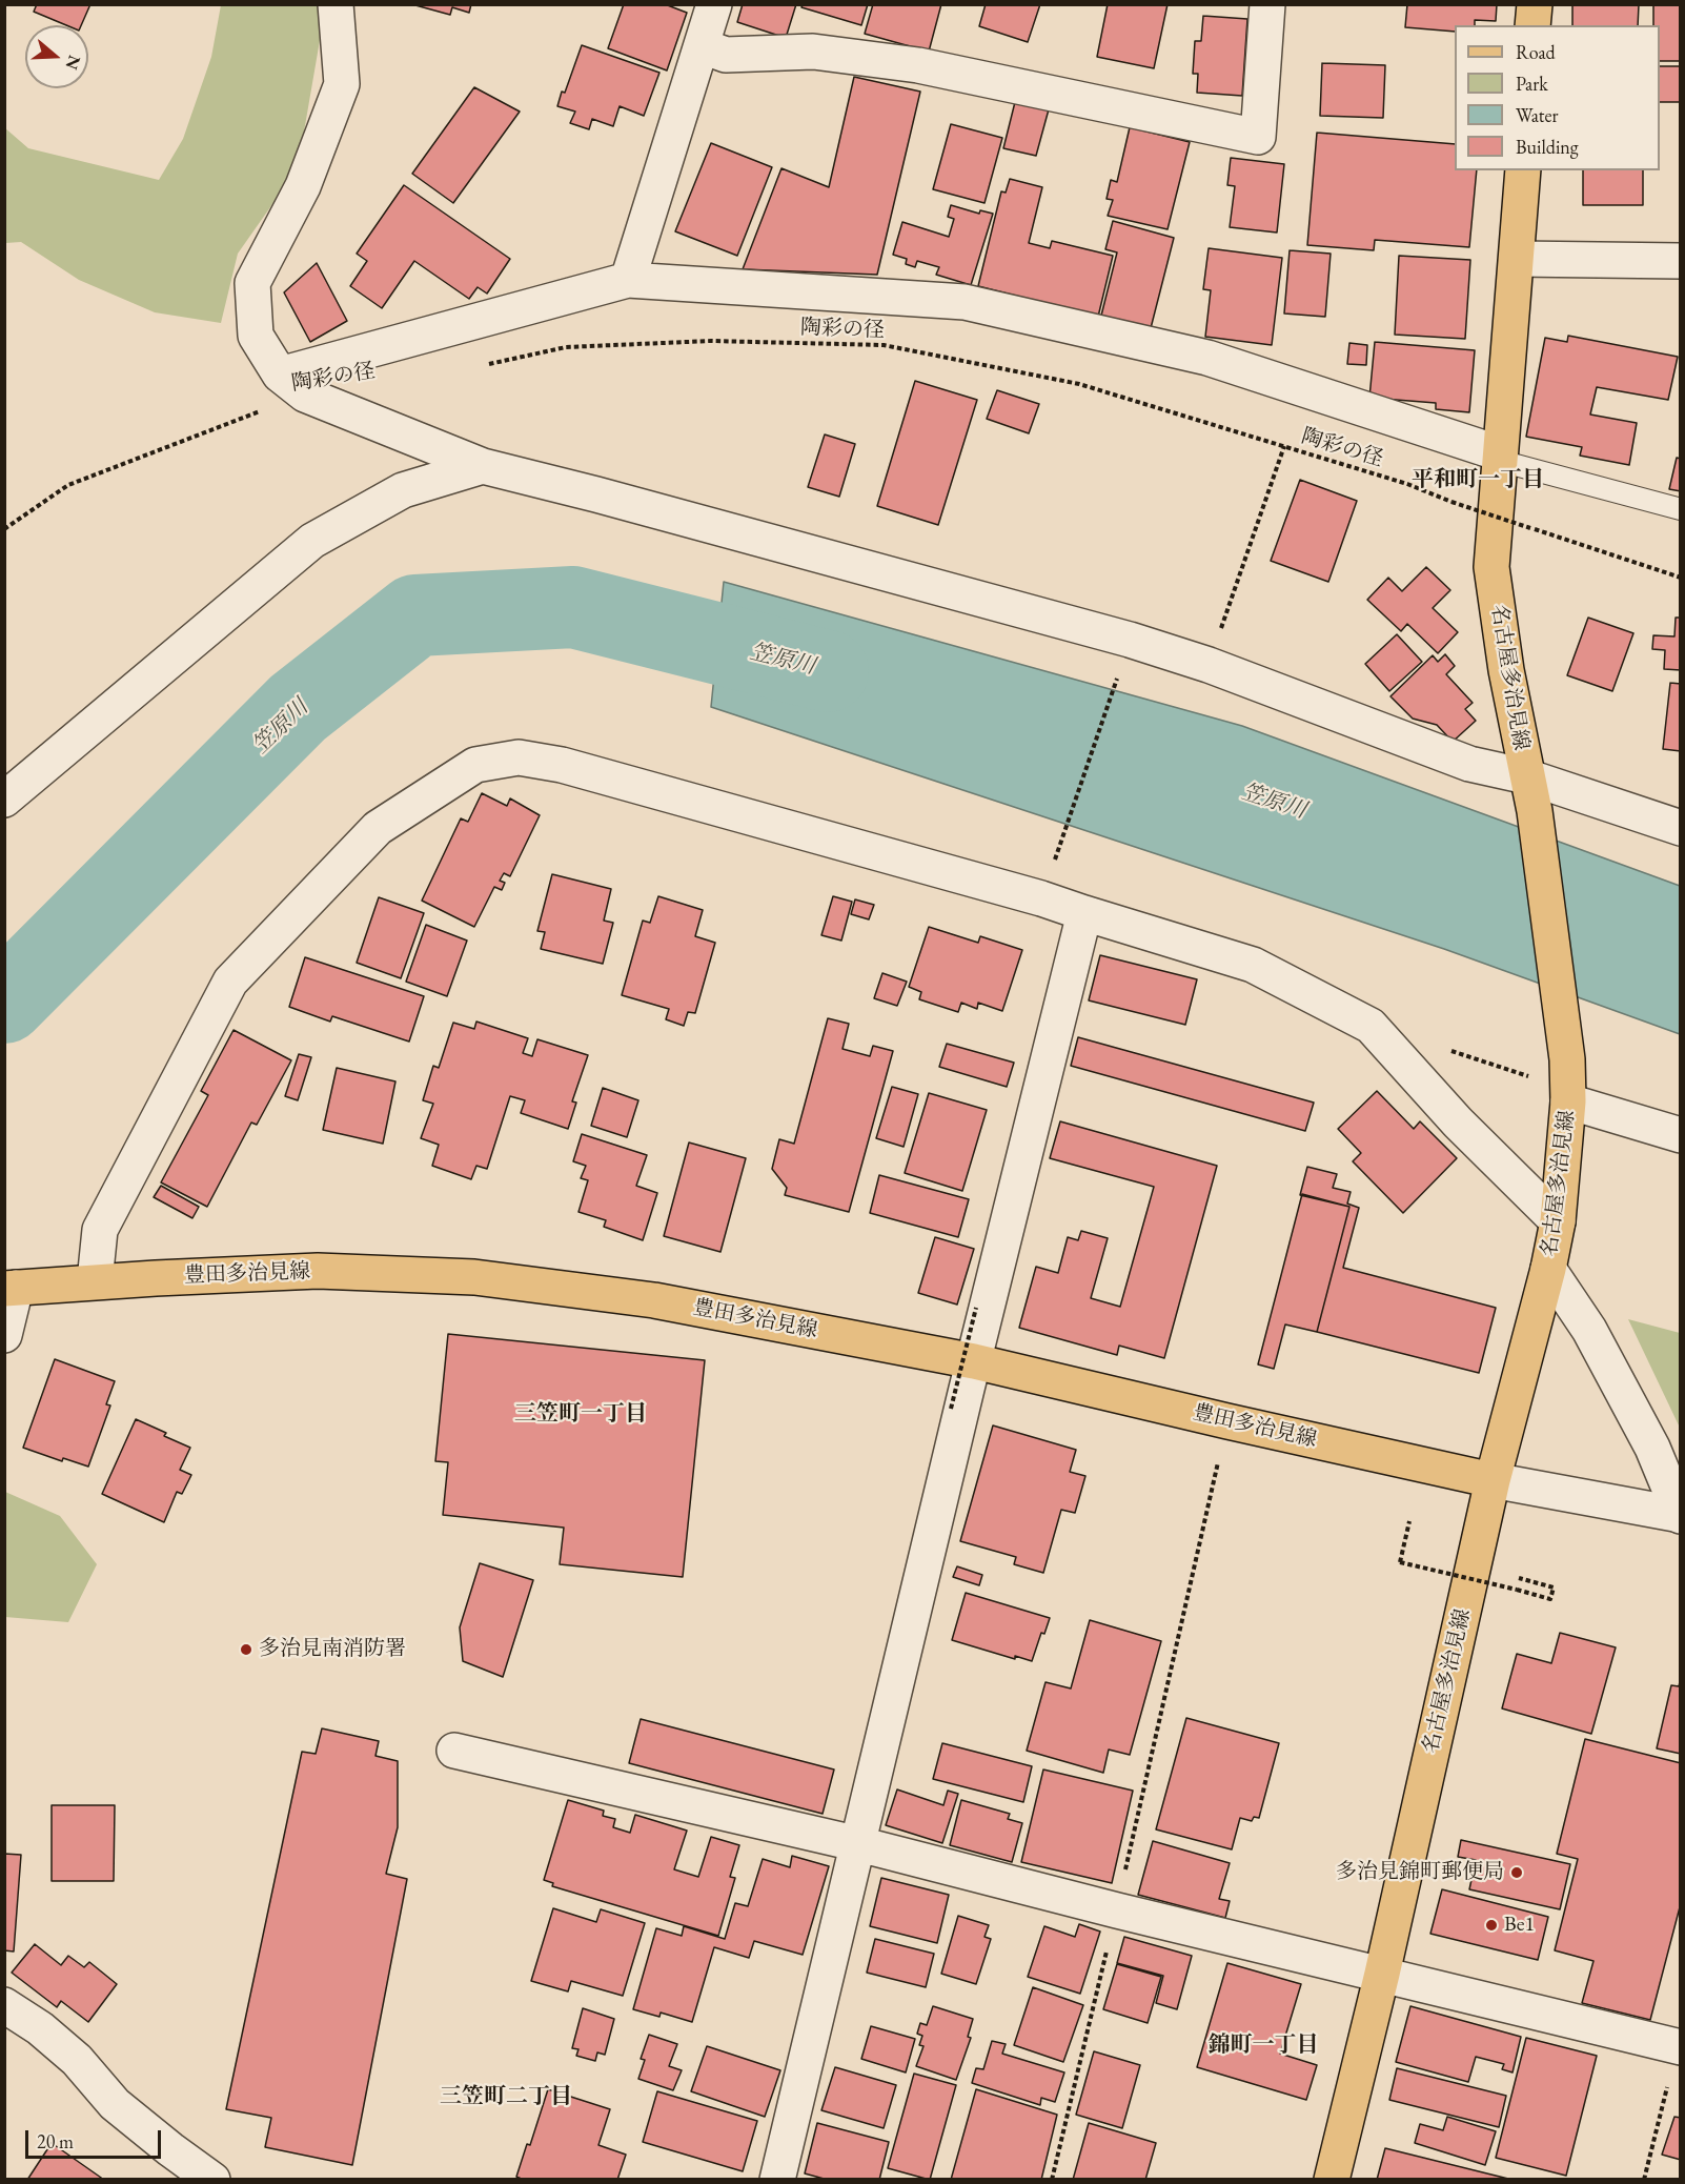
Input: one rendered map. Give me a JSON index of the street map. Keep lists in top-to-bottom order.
{
  "streets": {
    "main road": ["名古屋多治見線", "豊田多治見線"],
    "path": ["陶彩の径"]
  },
  "crossings": [
    ["名古屋多治見線", "豊田多治見線"]
  ],
  "districts": [
    "平和町一丁目",
    "三笠町一丁目",
    "錦町一丁目",
    "三笠町二丁目"
  ],
  "water": ["笠原川"],
  "places": ["多治見南消防署", "多治見錦町郵便局", "Be1"],
  "legend": [
    "Road",
    "Park",
    "Water",
    "Building"
  ],
  "scale_bar": "20 m",
  "north": "right"
}
